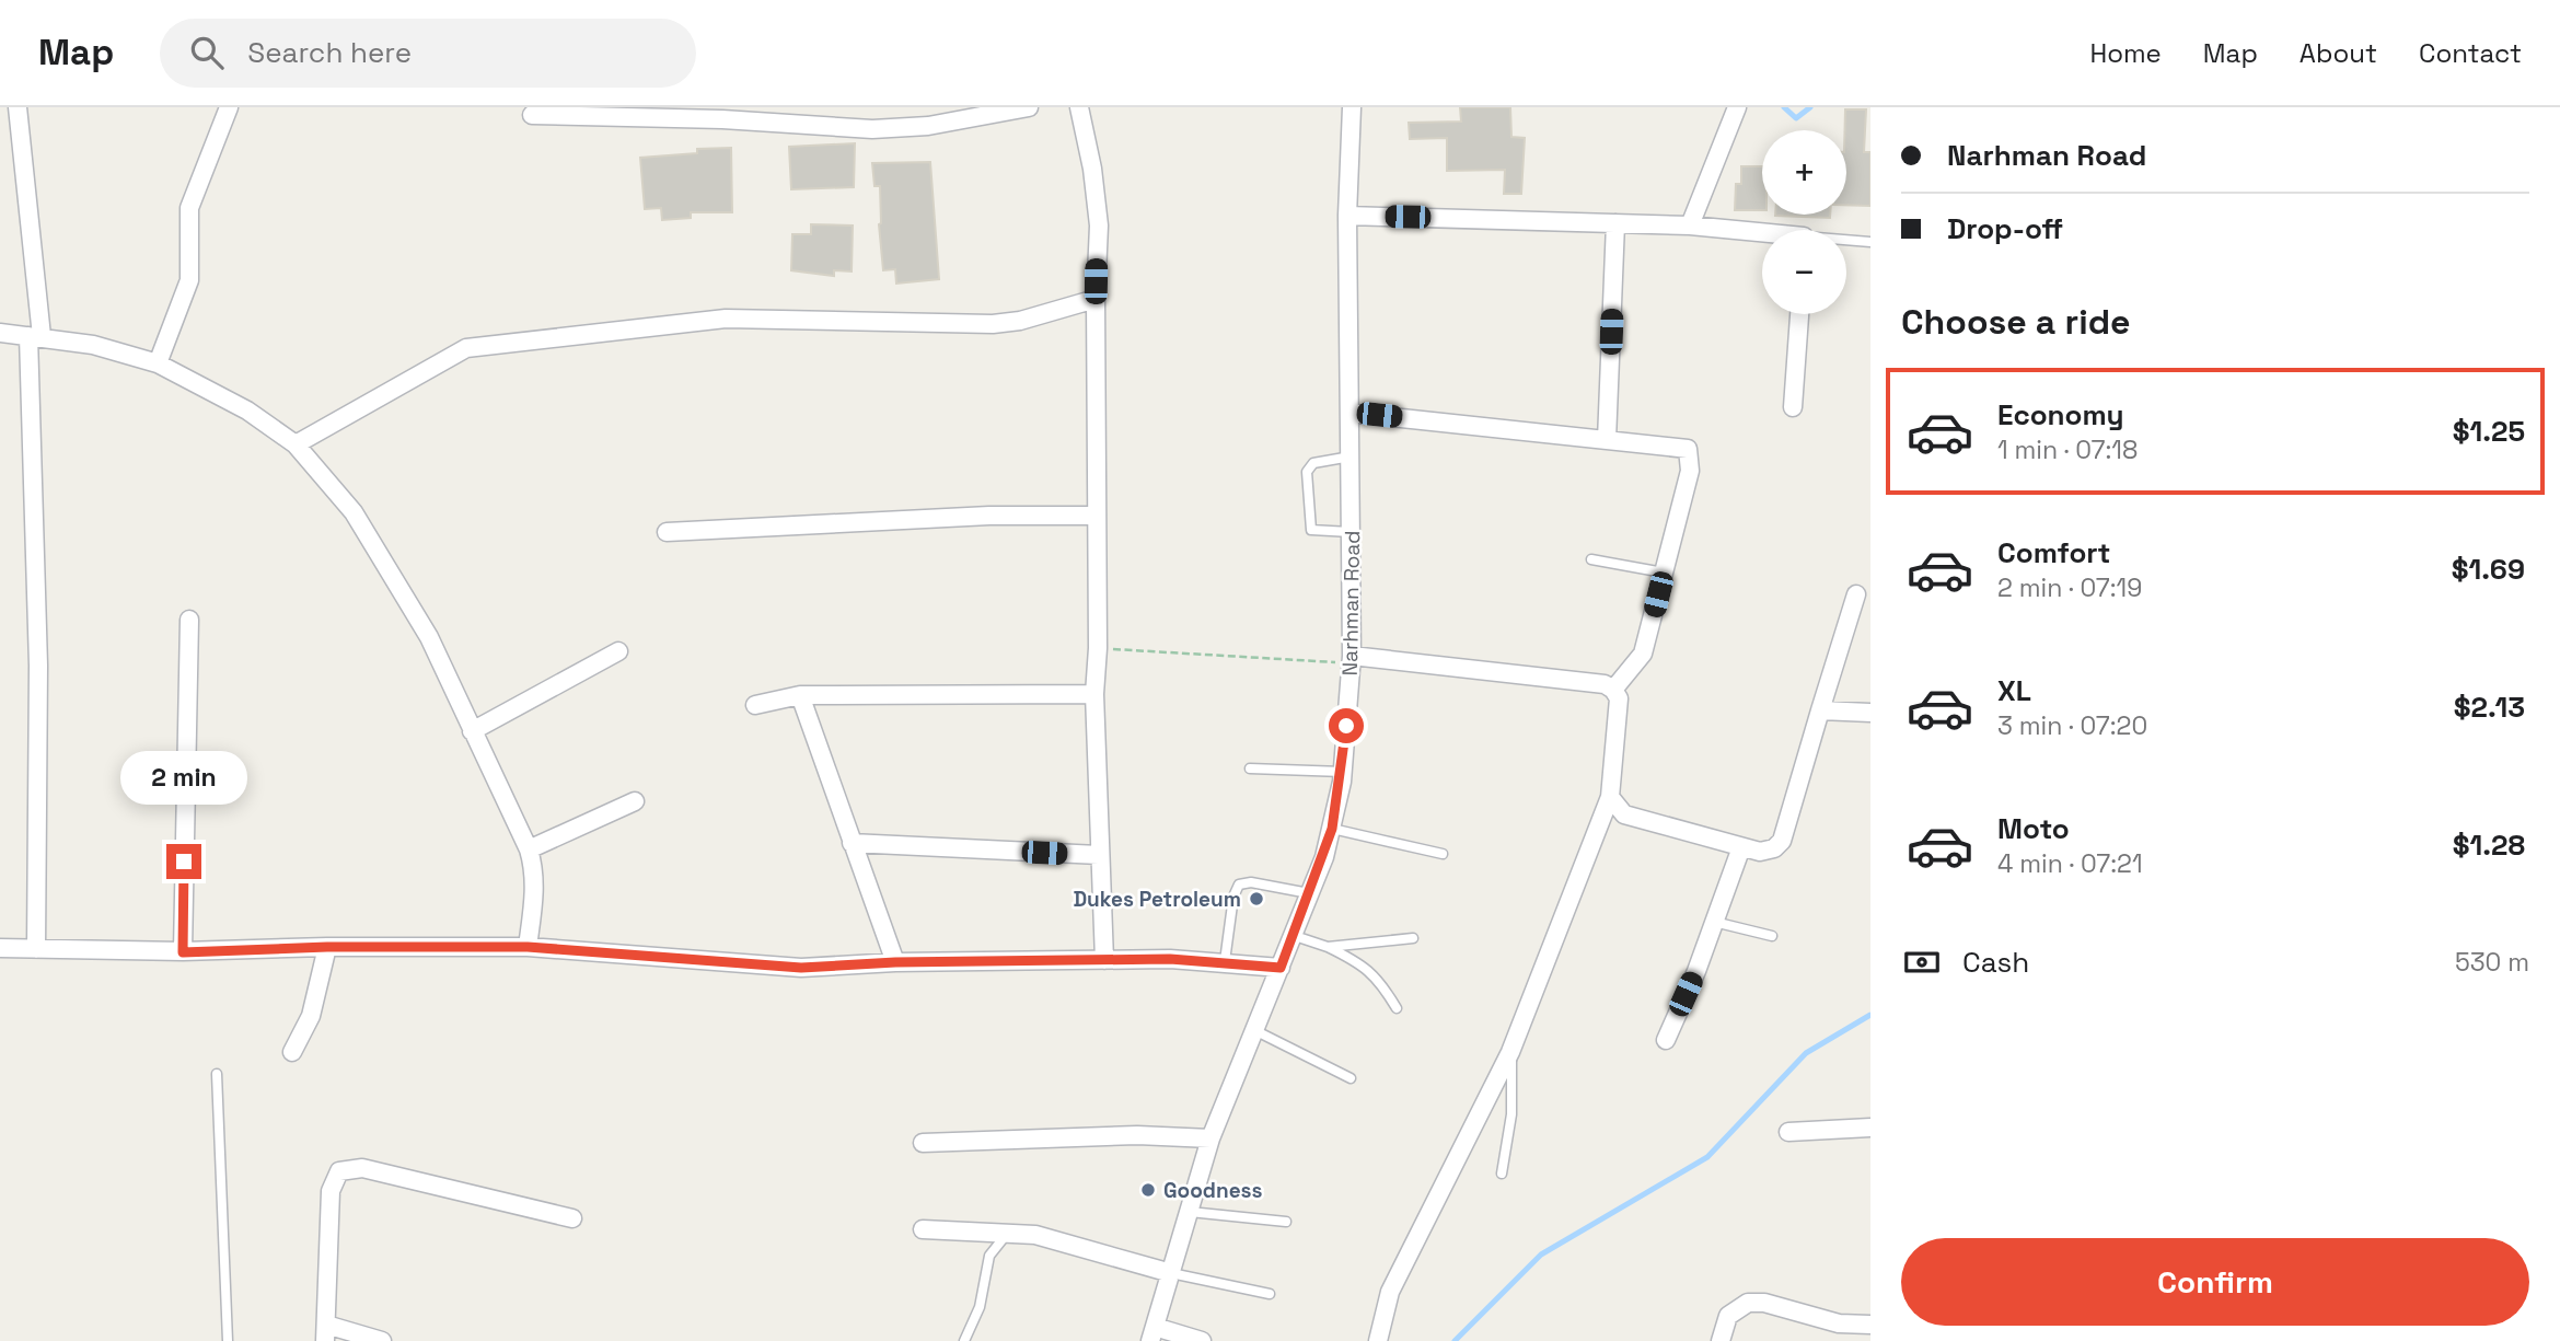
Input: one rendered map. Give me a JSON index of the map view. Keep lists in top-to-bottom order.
{
  "streets": {
    "street": ["Narhman Road"]
  },
  "places": ["Dukes Petroleum", "Goodness"],
  "page": {
    "header": "Map",
    "search": "Search here",
    "nav": [
      "Home",
      "Map",
      "About",
      "Contact"
    ],
    "banner": ["Narhman Road", "Drop-off"],
    "map_buttons": ["+", "−"],
    "heading": "Choose a ride",
    "list": [
      {
        "name": "Economy",
        "note": "1 min · 07:18",
        "value": "$1.25"
      },
      {
        "name": "Comfort",
        "note": "2 min · 07:19",
        "value": "$1.69"
      },
      {
        "name": "XL",
        "note": "3 min · 07:20",
        "value": "$2.13"
      },
      {
        "name": "Moto",
        "note": "4 min · 07:21",
        "value": "$1.28"
      }
    ],
    "bubble": "2 min",
    "pay": ["Cash", "530 m"],
    "buttons": "Confirm"
  }
}
